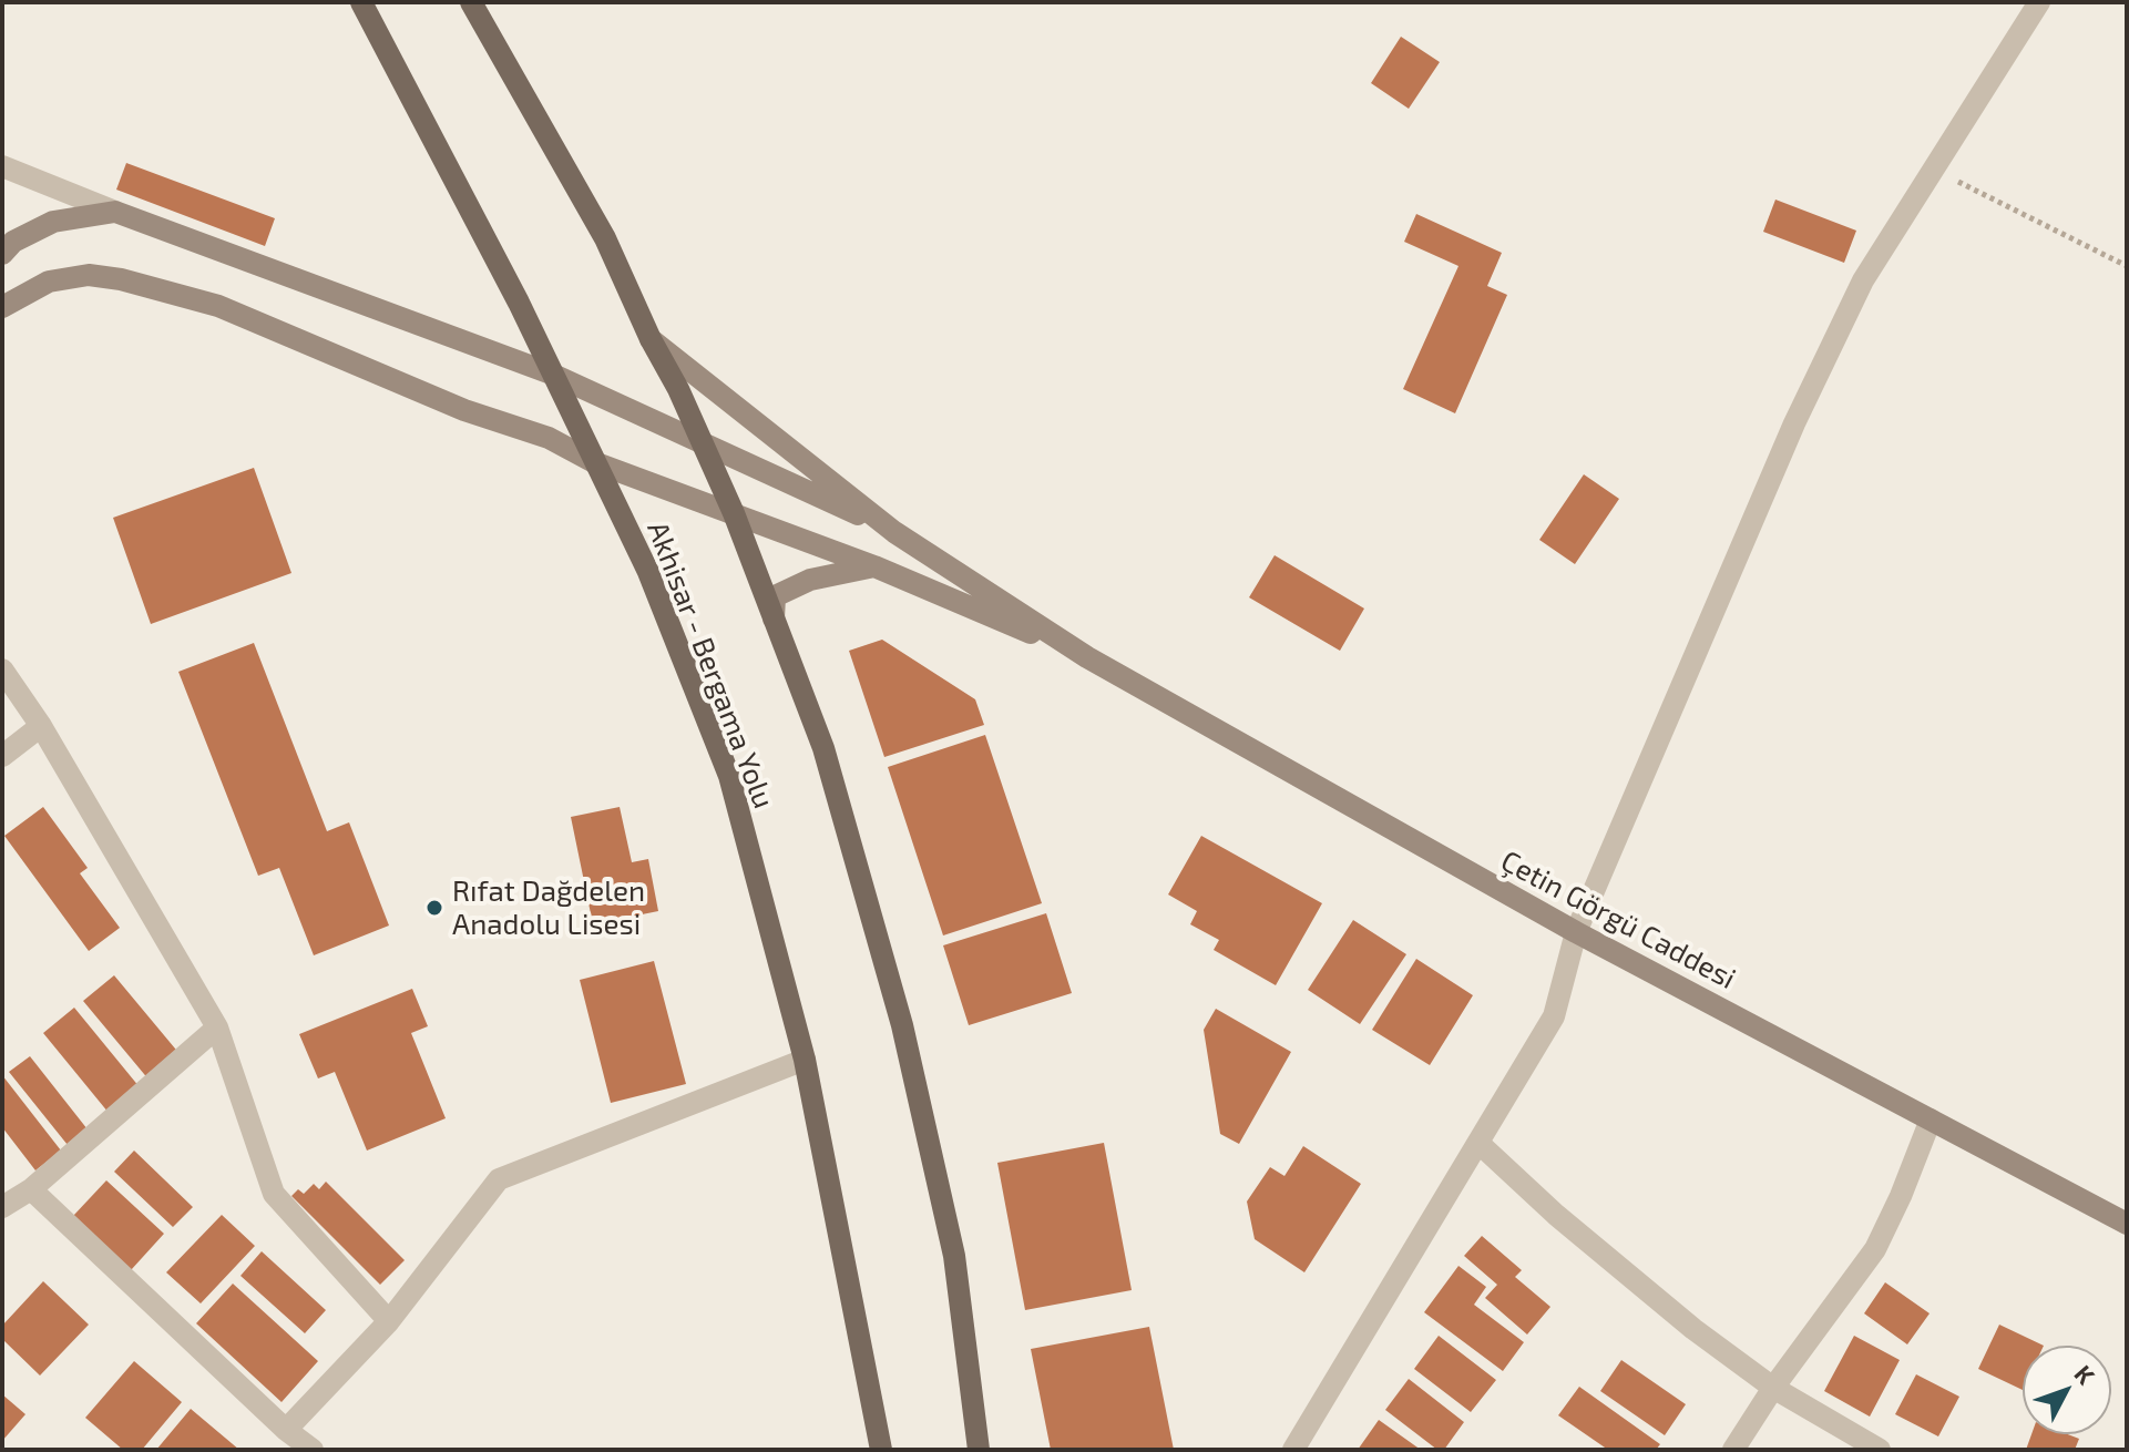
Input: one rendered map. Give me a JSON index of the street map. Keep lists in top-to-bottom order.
{
  "streets": {
    "main road": ["Akhisar - Bergama Yolu", "Çetin Görgü Caddesi"]
  },
  "places": ["Rıfat Dağdelen Anadolu Lisesi"],
  "north": "top right"
}
